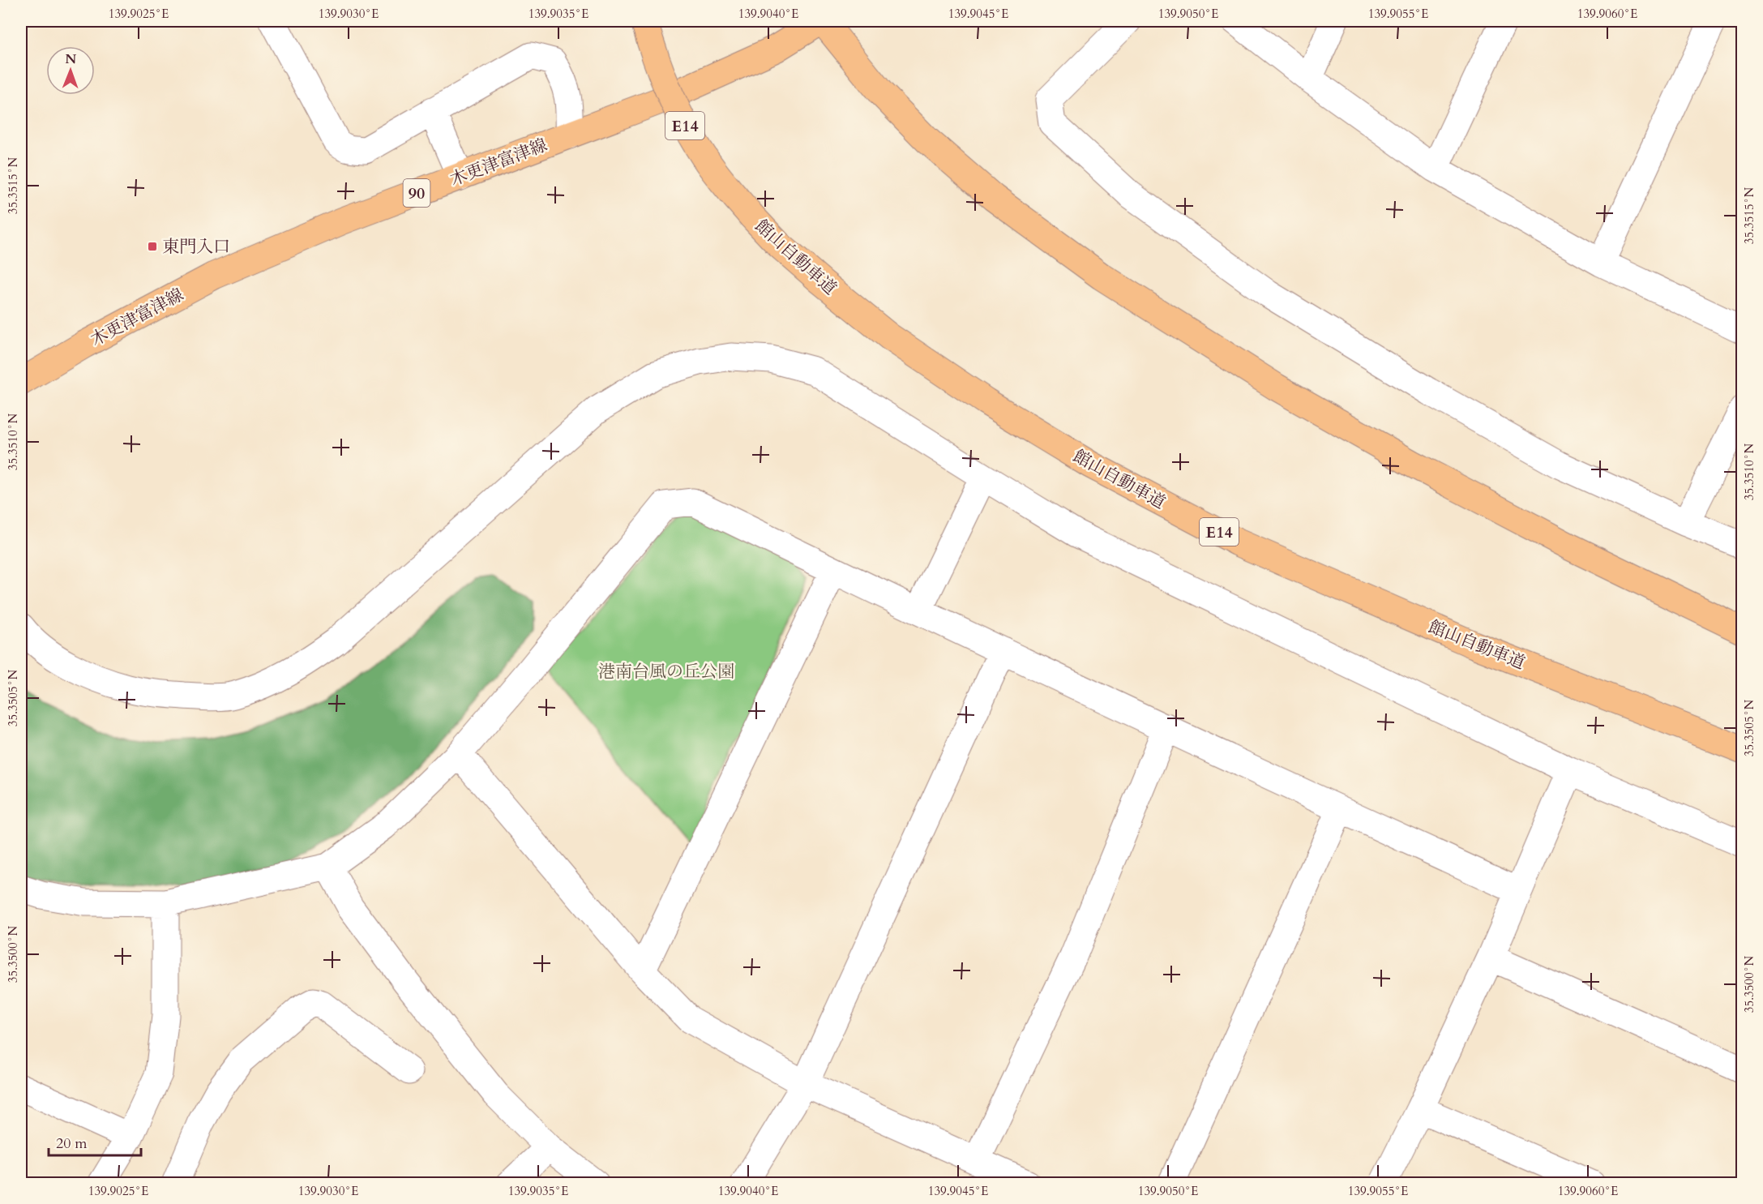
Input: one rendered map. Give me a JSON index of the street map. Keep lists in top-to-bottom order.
{
  "streets": {
    "main road": [
      "E14",
      "木更津富津線",
      "90",
      "館山自動車道"
    ]
  },
  "parks": ["港南台風の丘公園"],
  "places": {
    "transit": ["東門入口"]
  },
  "scale_bar": "20 m",
  "north": "top",
  "coordinates": [
    "139.9025°E",
    "139.9030°E",
    "139.9035°E",
    "139.9040°E",
    "139.9045°E",
    "139.9050°E",
    "139.9055°E",
    "139.9060°E",
    "35.3515°N",
    "35.3510°N",
    "35.3505°N",
    "35.3500°N"
  ]
}
